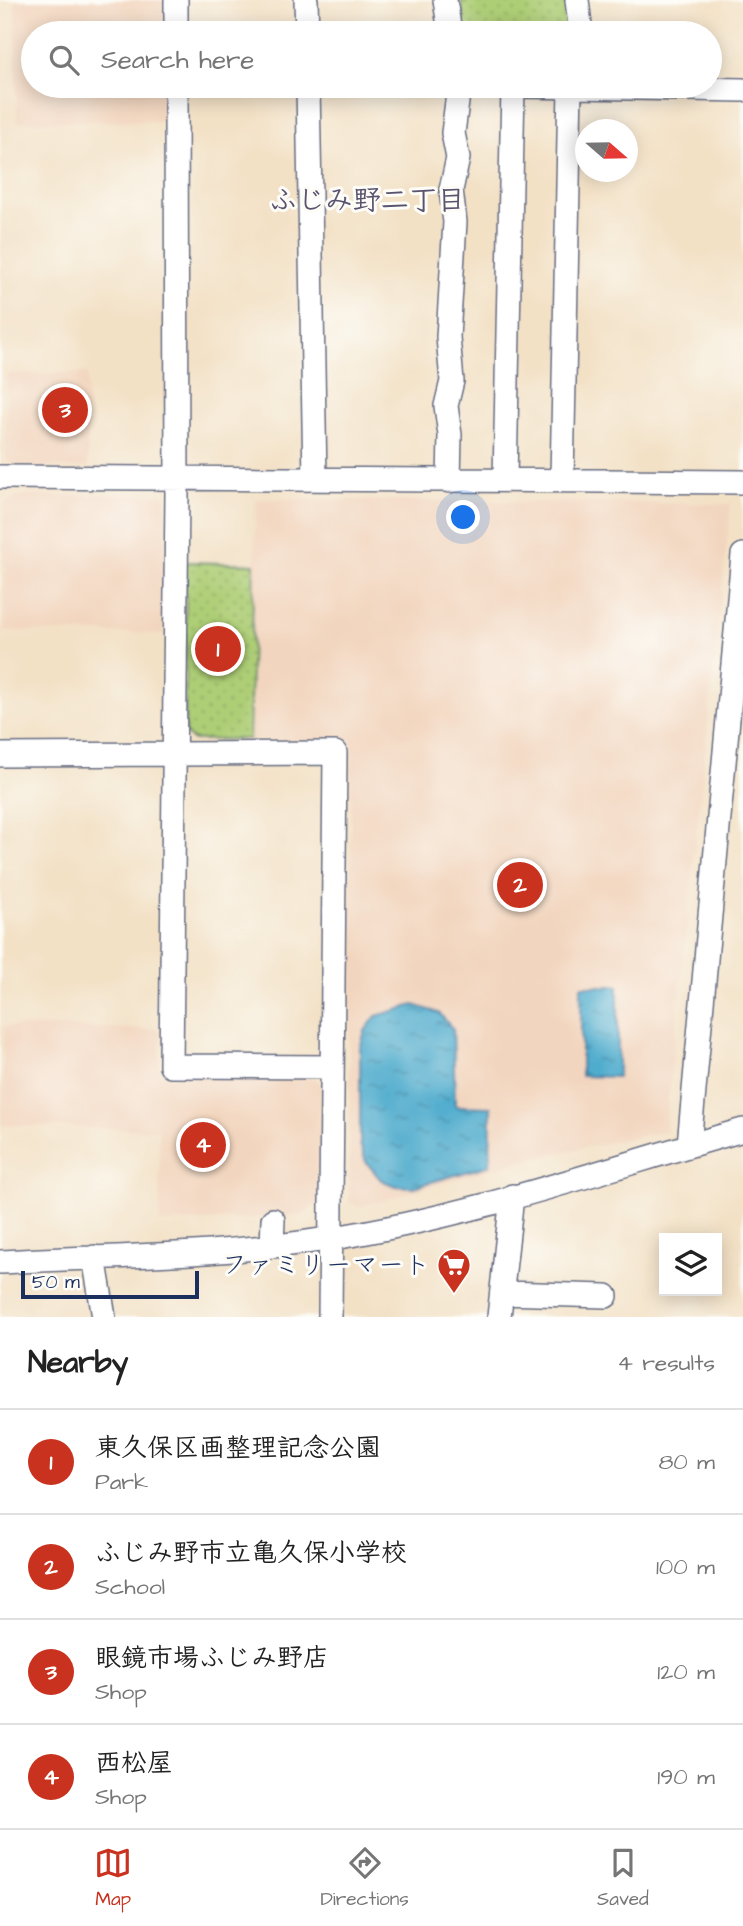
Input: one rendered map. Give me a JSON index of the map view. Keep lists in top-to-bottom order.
{
  "districts": ["ふじみ野二丁目"],
  "places": {
    "supermarket": ["ファミリーマート"]
  },
  "scale_bar": "50 m",
  "north": "right",
  "page": {
    "search": "Search here",
    "pins": [
      "3",
      "1",
      "2",
      "4"
    ],
    "scale": "50 m",
    "heading": ["Nearby", "4 results"],
    "list": [
      {
        "mark": "1",
        "name": "東久保区画整理記念公園",
        "note": "Park",
        "value": "80 m"
      },
      {
        "mark": "2",
        "name": "ふじみ野市立亀久保小学校",
        "note": "School",
        "value": "100 m"
      },
      {
        "mark": "3",
        "name": "眼鏡市場ふじみ野店",
        "note": "Shop",
        "value": "120 m"
      },
      {
        "mark": "4",
        "name": "西松屋",
        "note": "Shop",
        "value": "190 m"
      }
    ],
    "nav": ["Map", "Directions", "Saved"]
  }
}
